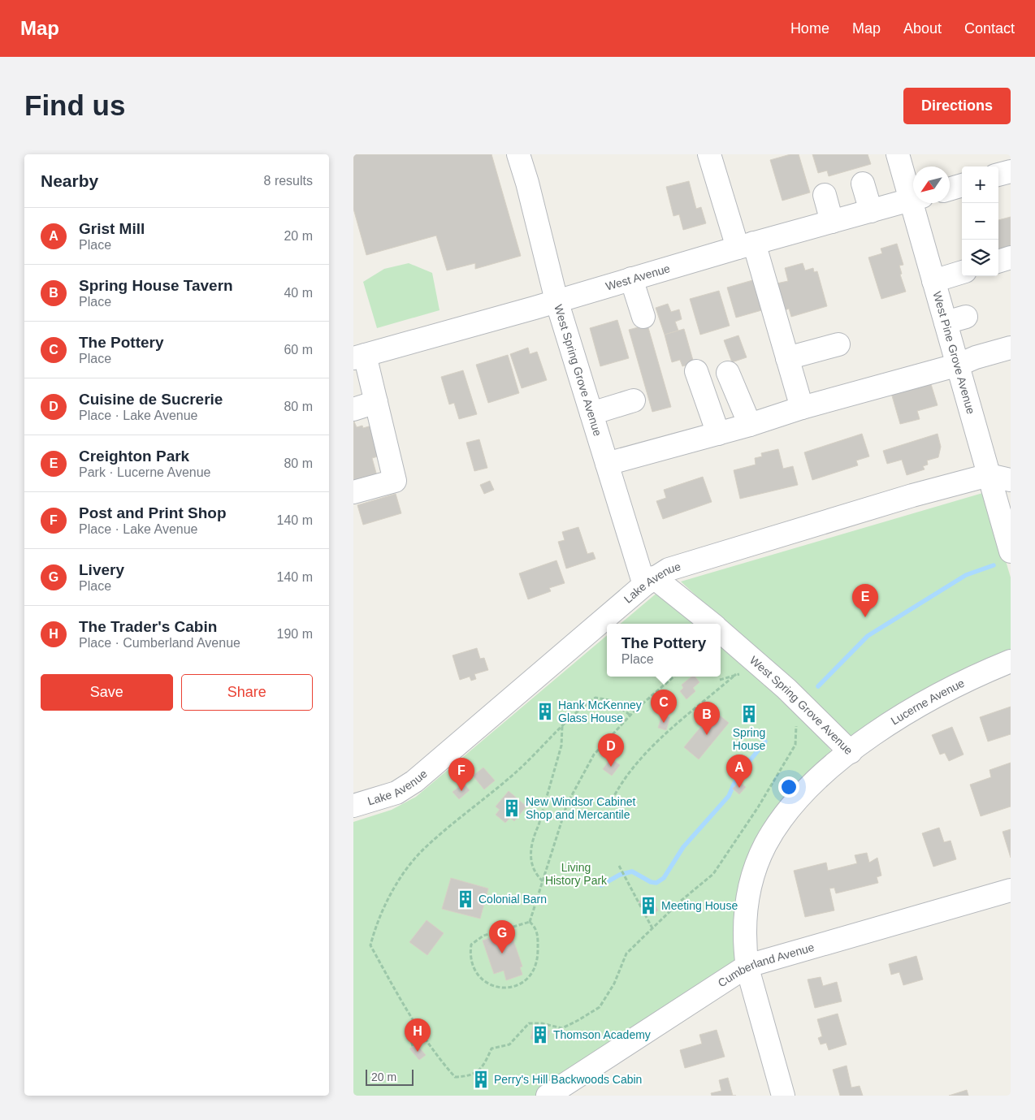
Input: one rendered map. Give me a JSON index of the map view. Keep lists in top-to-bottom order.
{
  "streets": {
    "street": [
      "West Avenue",
      "West Pine Grove Avenue",
      "West Spring Grove Avenue",
      "Lake Avenue",
      "Lucerne Avenue",
      "Cumberland Avenue"
    ]
  },
  "crossings": [
    ["West Avenue", "West Spring Grove Avenue"],
    ["West Pine Grove Avenue", "Lake Avenue"],
    ["West Spring Grove Avenue", "Lake Avenue"],
    ["West Spring Grove Avenue", "Lucerne Avenue"],
    ["West Spring Grove Avenue", "Cumberland Avenue"]
  ],
  "parks": ["Living History Park"],
  "places": {
    "building": [
      "Hank McKenney Glass House",
      "Spring House",
      "New Windsor Cabinet Shop and Mercantile",
      "Colonial Barn",
      "Meeting House",
      "Thomson Academy",
      "Perry's Hill Backwoods Cabin"
    ]
  },
  "scale_bar": "20 m",
  "north": "bottom left",
  "page": {
    "header": "Map",
    "nav": [
      "Home",
      "Map",
      "About",
      "Contact"
    ],
    "buttons": [
      "Directions",
      ["Save", "Share"]
    ],
    "title": "Find us",
    "heading": ["Nearby", "8 results"],
    "map_buttons": ["+", "−"],
    "list": [
      {
        "mark": "A",
        "name": "Grist Mill",
        "note": "Place",
        "value": "20 m"
      },
      {
        "mark": "B",
        "name": "Spring House Tavern",
        "note": "Place",
        "value": "40 m"
      },
      {
        "mark": "C",
        "name": "The Pottery",
        "note": "Place",
        "value": "60 m"
      },
      {
        "mark": "D",
        "name": "Cuisine de Sucrerie",
        "note": "Place · Lake Avenue",
        "value": "80 m"
      },
      {
        "mark": "E",
        "name": "Creighton Park",
        "note": "Park · Lucerne Avenue",
        "value": "80 m"
      },
      {
        "mark": "F",
        "name": "Post and Print Shop",
        "note": "Place · Lake Avenue",
        "value": "140 m"
      },
      {
        "mark": "G",
        "name": "Livery",
        "note": "Place",
        "value": "140 m"
      },
      {
        "mark": "H",
        "name": "The Trader's Cabin",
        "note": "Place · Cumberland Avenue",
        "value": "190 m"
      }
    ],
    "pins": [
      "E",
      "C",
      "B",
      "D",
      "A",
      "F",
      "G",
      "H"
    ],
    "popup": ["The Pottery", "Place"],
    "scale": "20 m"
  }
}
